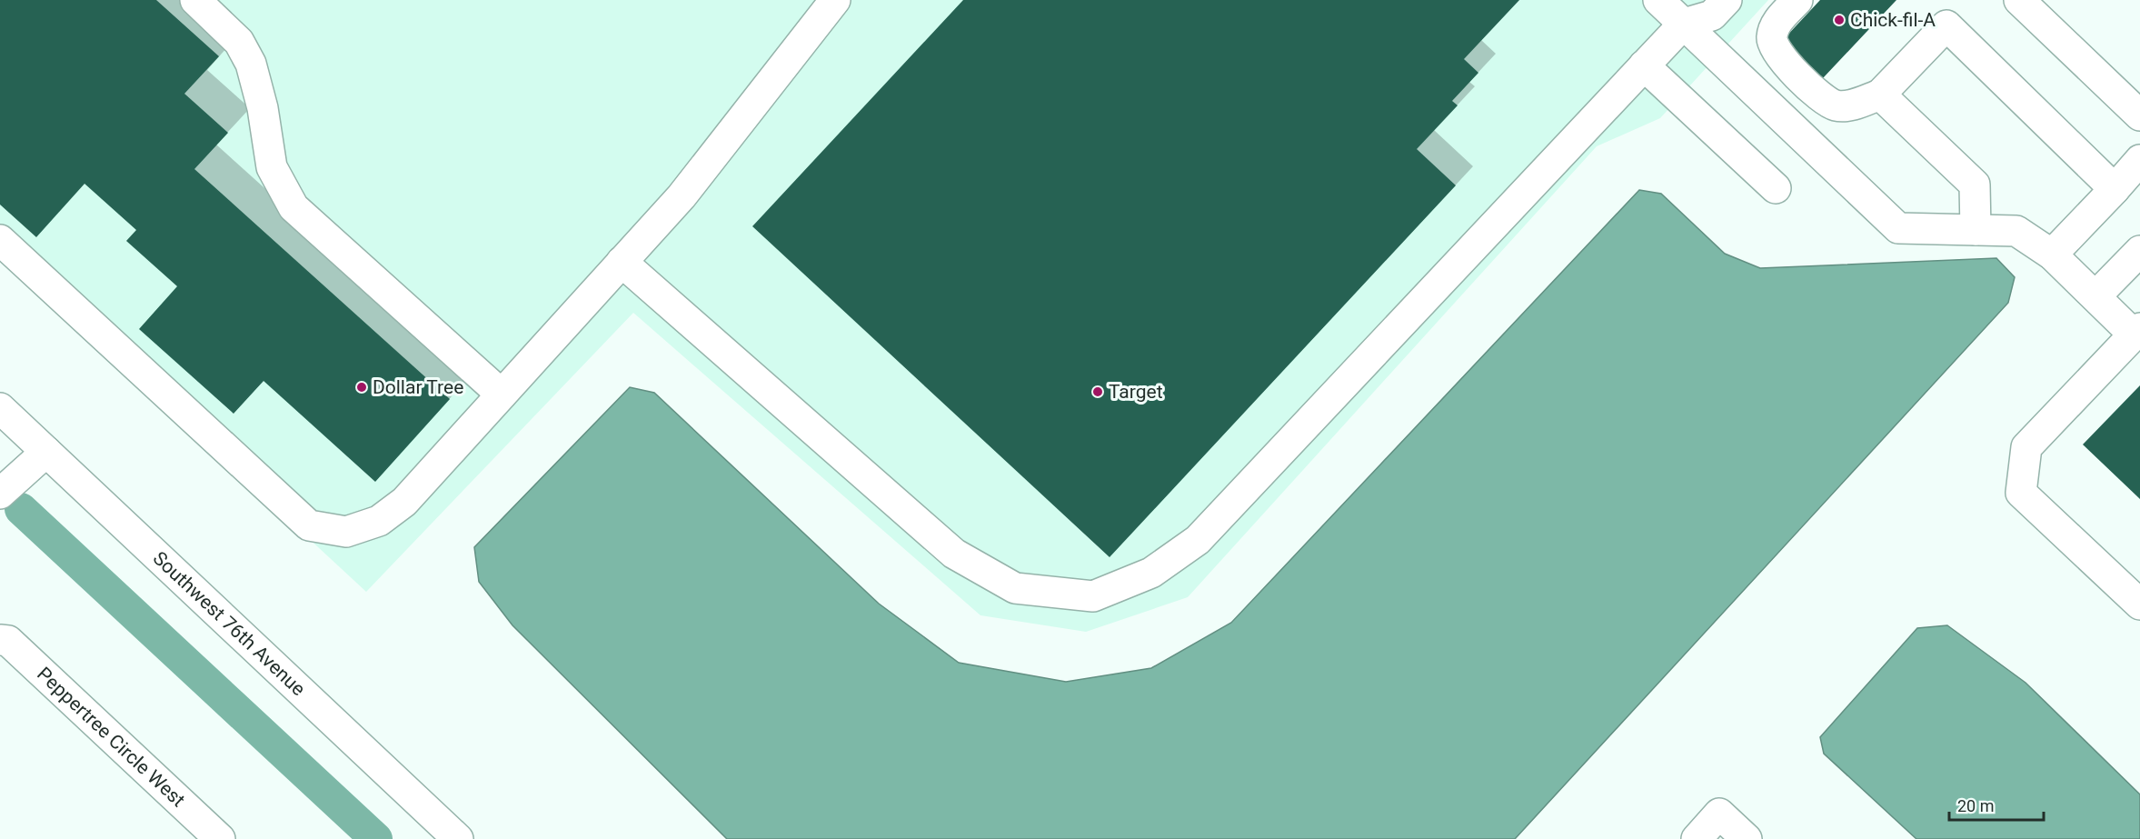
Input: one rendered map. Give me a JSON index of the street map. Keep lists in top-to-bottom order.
{
  "streets": {
    "street": ["Southwest 76th Avenue", "Peppertree Circle West"]
  },
  "places": ["Chick-fil-A", "Dollar Tree", "Target"],
  "scale_bar": "20 m"
}
